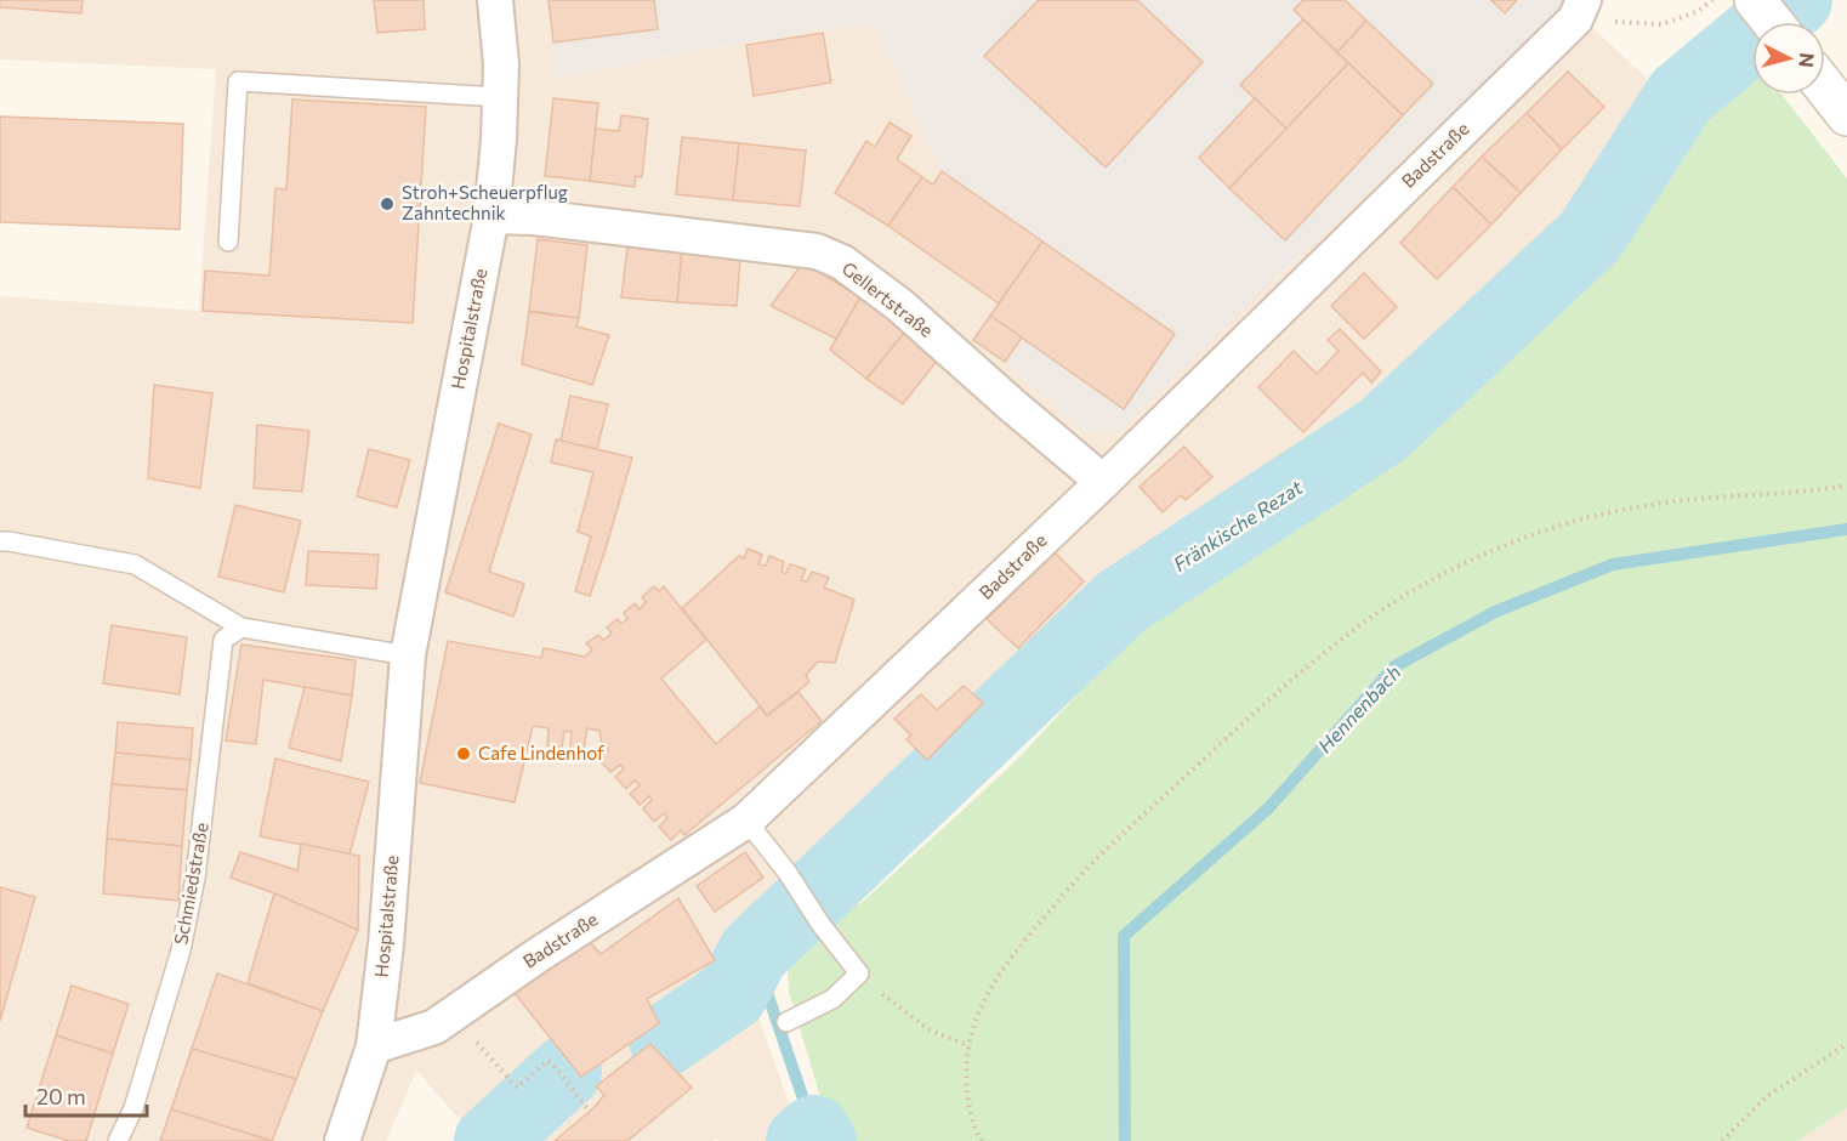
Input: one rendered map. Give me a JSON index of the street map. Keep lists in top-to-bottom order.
{
  "streets": {
    "street": ["Badstraße", "Gellertstraße", "Hospitalstraße"],
    "lane": ["Schmiedstraße"]
  },
  "crossings": [
    ["Badstraße", "Gellertstraße"],
    ["Badstraße", "Hospitalstraße"],
    ["Gellertstraße", "Hospitalstraße"]
  ],
  "water": ["Fränkische Rezat", "Hennenbach"],
  "places": ["Stroh+Scheuerpflug Zahntechnik", "Cafe Lindenhof"],
  "scale_bar": "20 m",
  "north": "right"
}
